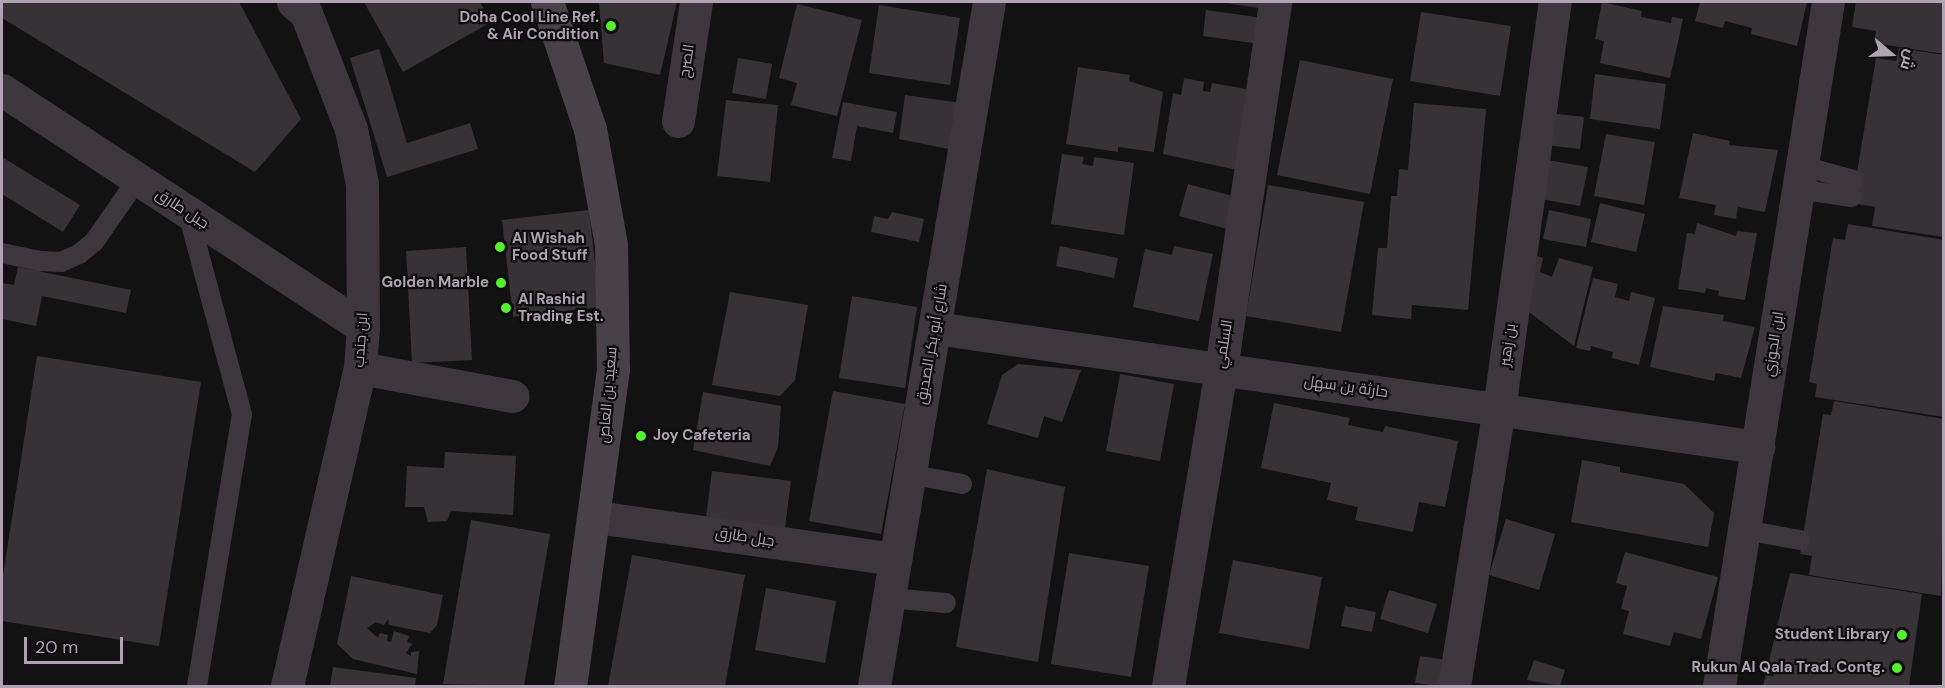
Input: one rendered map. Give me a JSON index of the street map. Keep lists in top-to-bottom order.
{
  "streets": {
    "street": [
      "الصرح",
      "جبل طارق",
      "ابن جندب",
      "شارع أبو بكر الصديق",
      "السلمي",
      "ابن الجوزي",
      "بن زهير",
      "حارثة بن سهل",
      "سعيد بن العاص"
    ]
  },
  "crossings": [
    ["جبل طارق", "ابن جندب"],
    ["جبل طارق", "شارع أبو بكر الصديق"],
    ["جبل طارق", "سعيد بن العاص"],
    ["شارع أبو بكر الصديق", "حارثة بن سهل"],
    ["السلمي", "حارثة بن سهل"],
    ["ابن الجوزي", "حارثة بن سهل"],
    ["بن زهير", "حارثة بن سهل"]
  ],
  "places": [
    "Doha Cool Line Ref. & Air Condition",
    "Al Wishah Food Stuff",
    "Golden Marble",
    "Al Rashid Trading Est.",
    "Joy Cafeteria",
    "Student Library",
    "Rukun Al Qala Trad. Contg."
  ],
  "scale_bar": "20 m",
  "north": "right"
}
